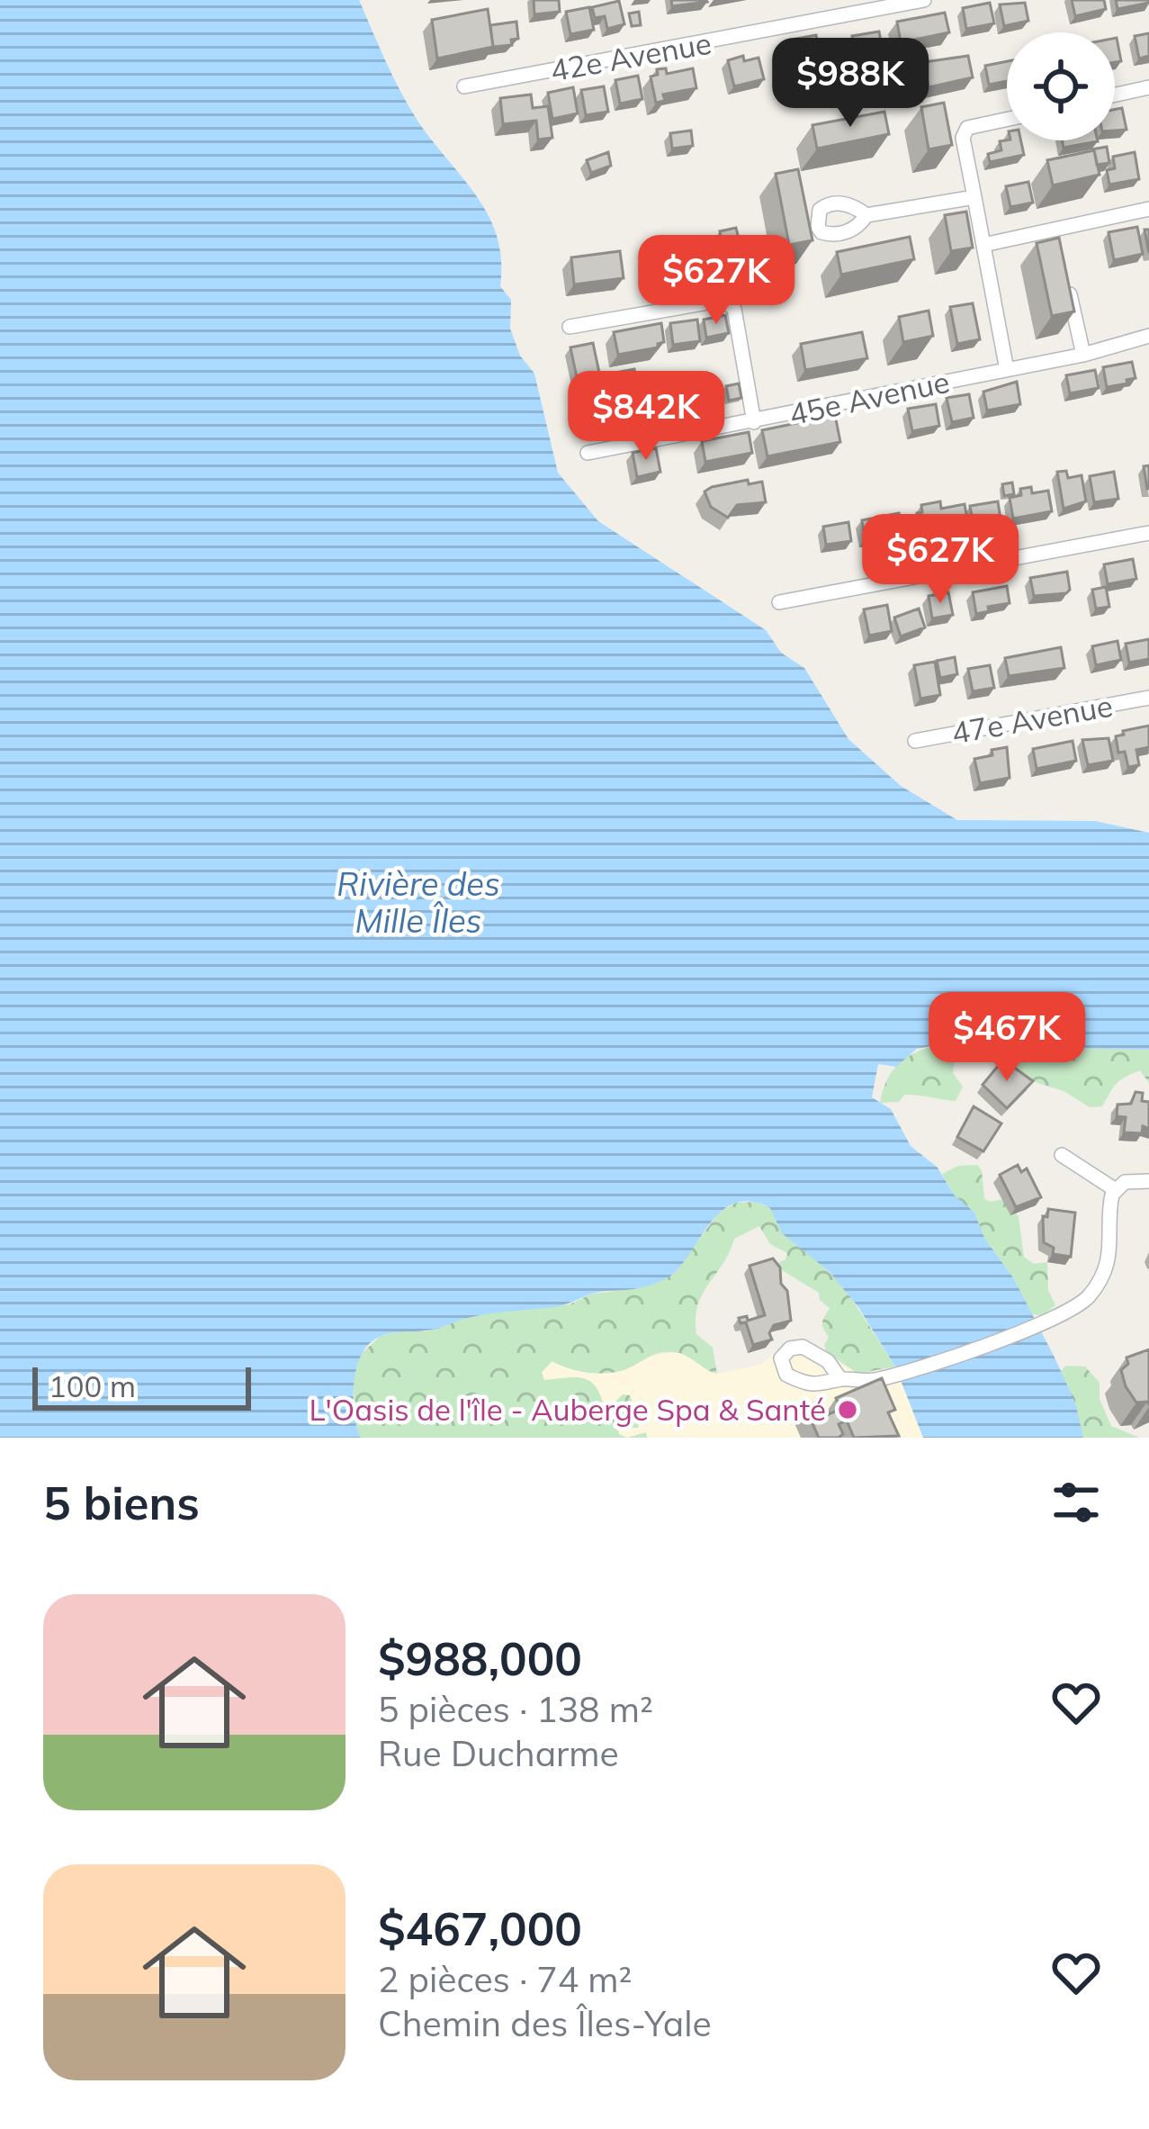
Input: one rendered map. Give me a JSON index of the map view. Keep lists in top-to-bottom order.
{
  "streets": {
    "street": ["42e Avenue", "45e Avenue", "47e Avenue"]
  },
  "water": ["Rivière des Mille Îles"],
  "places": ["L'Oasis de l'île - Auberge Spa & Santé"],
  "scale_bar": "100 m",
  "page": {
    "price": [
      "$988K",
      "$627K",
      "$842K",
      "$627K",
      "$467K"
    ],
    "scale": "100 m",
    "heading": "5 biens",
    "list": [
      {
        "name": "$988,000",
        "note": "5 pièces · 138 m² · Rue Ducharme"
      },
      {
        "name": "$467,000",
        "note": "2 pièces · 74 m² · Chemin des Îles-Yale"
      }
    ]
  }
}
